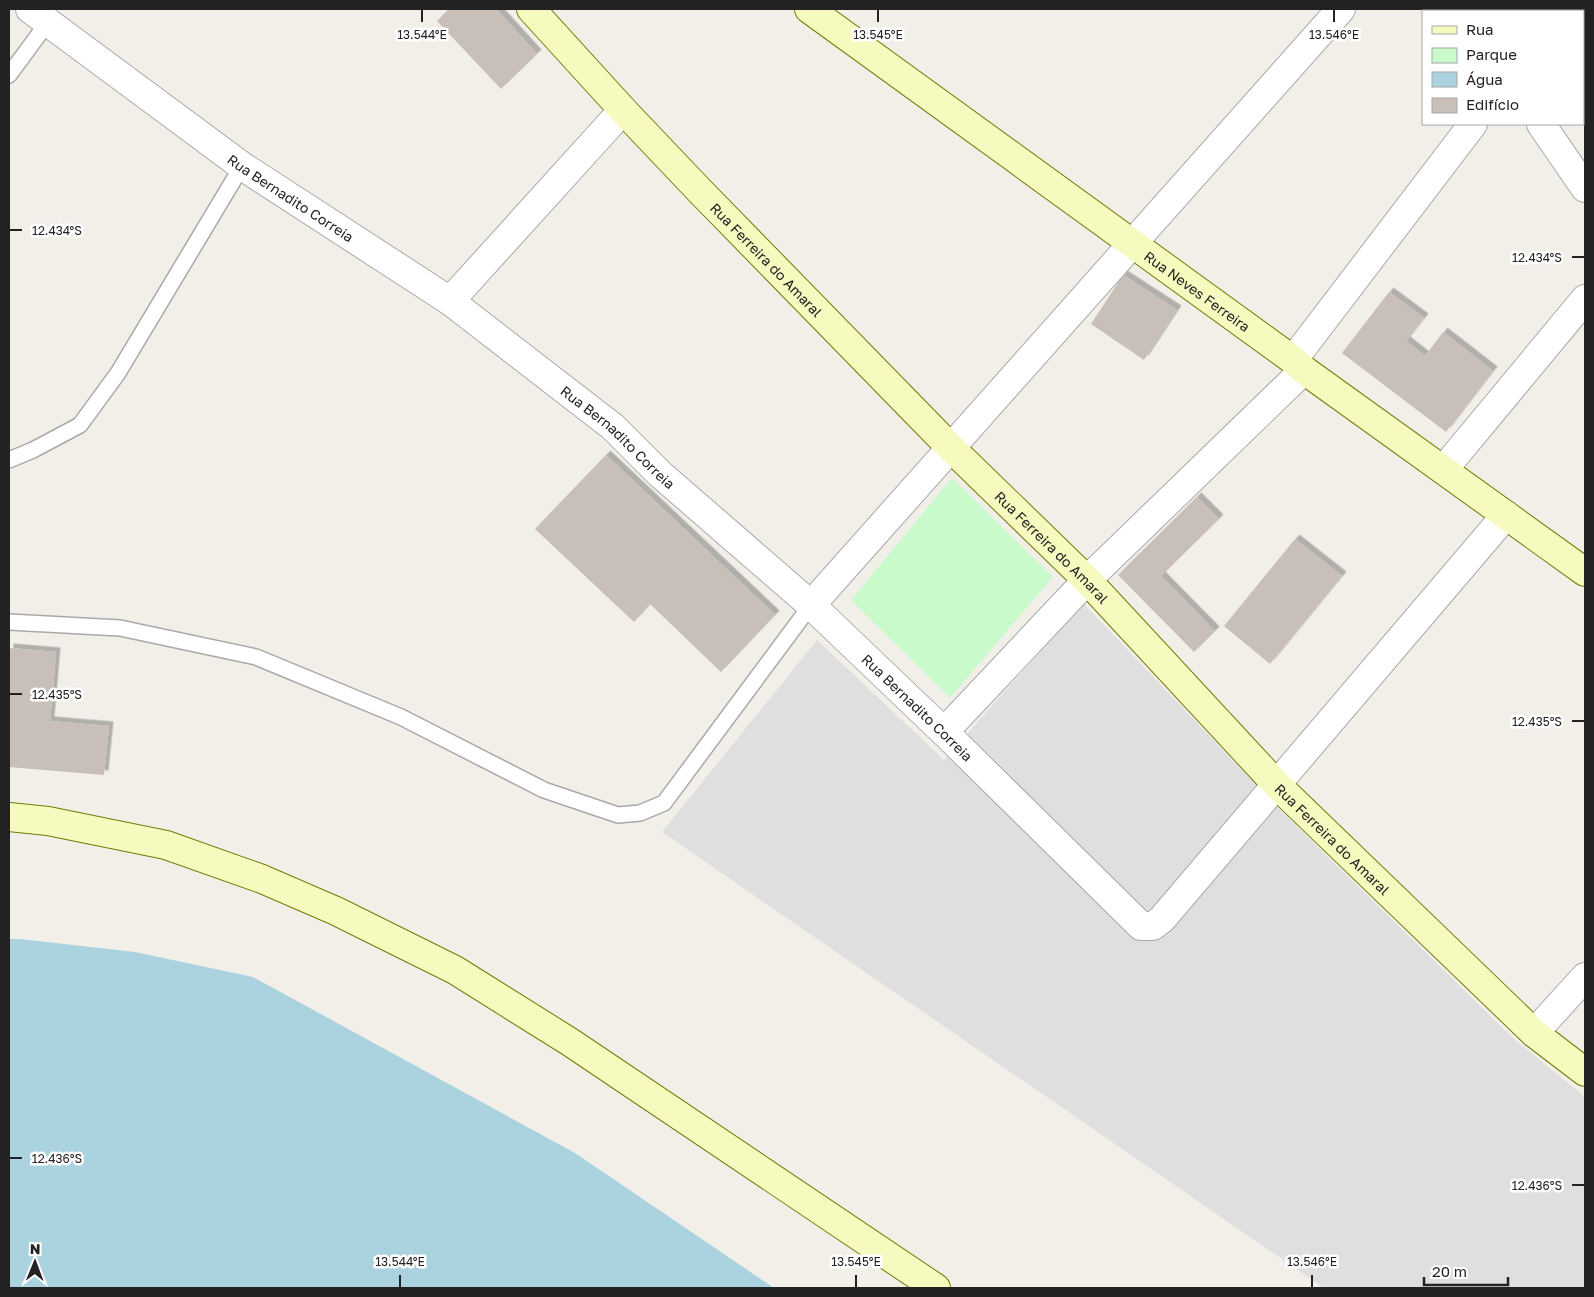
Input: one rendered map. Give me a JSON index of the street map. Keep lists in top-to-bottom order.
{
  "streets": {
    "street": ["Rua Bernadito Correia", "Rua Ferreira do Amaral", "Rua Neves Ferreira"]
  },
  "crossings": [
    ["Rua Bernadito Correia", "Rua Ferreira do Amaral"]
  ],
  "legend": [
    "Rua",
    "Parque",
    "Água",
    "Edifício"
  ],
  "scale_bar": "20 m",
  "north": "top",
  "coordinates": [
    "13.544°E",
    "13.545°E",
    "13.546°E",
    "12.434°S",
    "12.435°S",
    "12.436°S"
  ]
}
